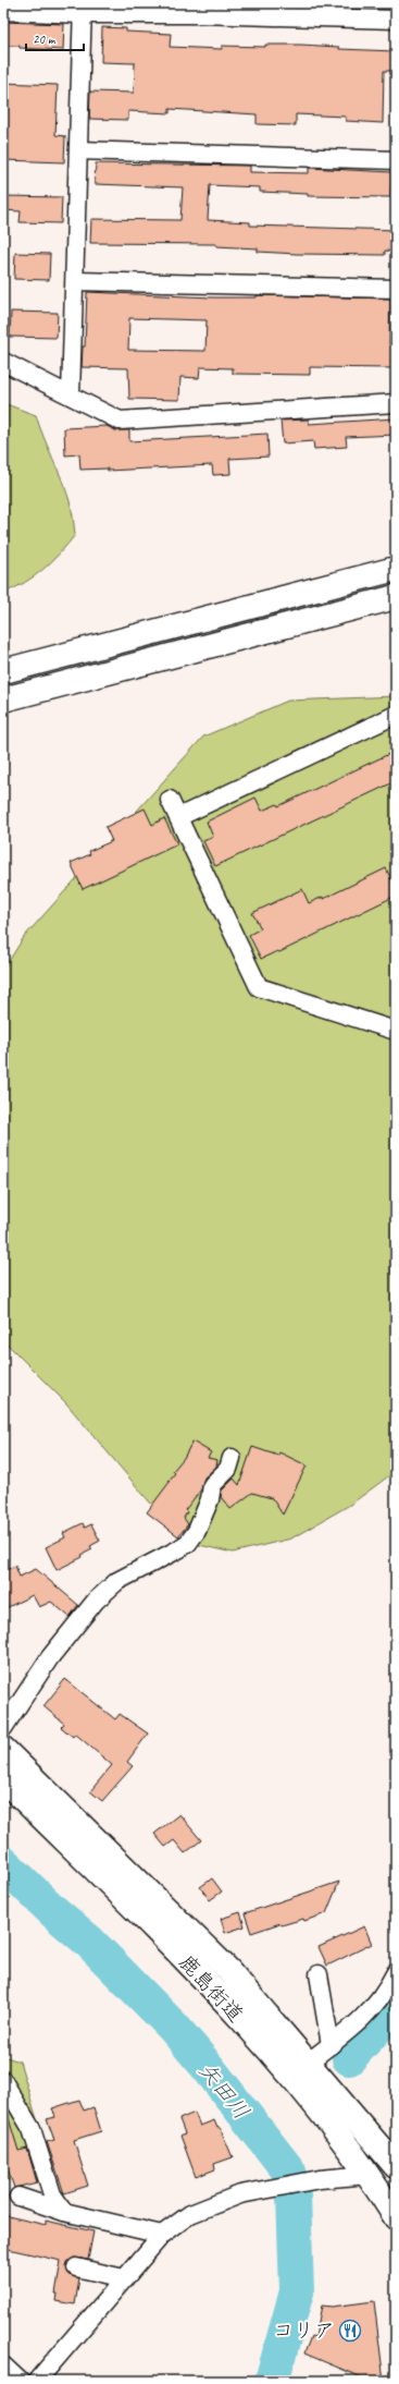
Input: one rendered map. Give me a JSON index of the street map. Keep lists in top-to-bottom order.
{
  "streets": {
    "main road": ["鹿島街道"]
  },
  "water": ["矢田川"],
  "places": {
    "restaurant": ["コリア"]
  },
  "scale_bar": "20 m"
}
